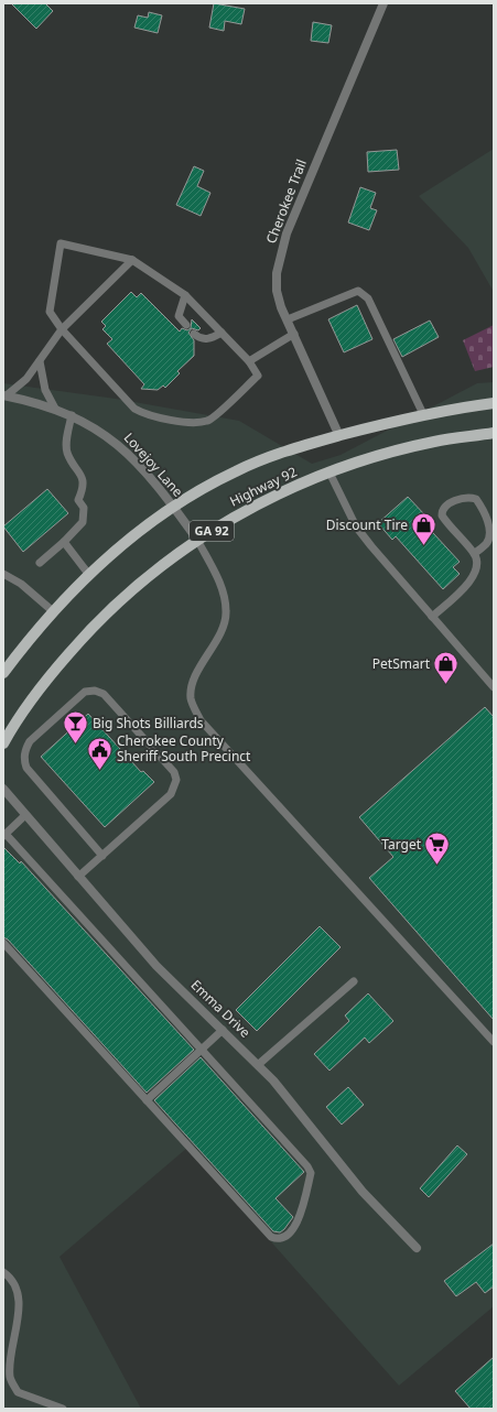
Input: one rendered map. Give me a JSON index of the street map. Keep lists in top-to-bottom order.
{
  "streets": {
    "main road": ["Highway 92", "GA 92"],
    "street": ["Cherokee Trail", "Lovejoy Lane", "Emma Drive"]
  },
  "crossings": [
    ["Cherokee Trail", "Highway 92"],
    ["Lovejoy Lane", "Highway 92"]
  ],
  "places": {
    "shop": ["Discount Tire", "PetSmart"],
    "bar": ["Big Shots Billiards"],
    "public building": ["Cherokee County Sheriff South Precinct"],
    "supermarket": ["Target"]
  }
}
